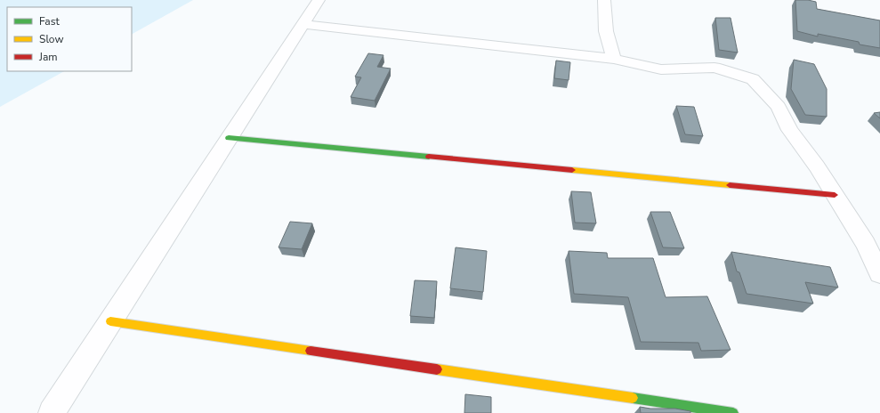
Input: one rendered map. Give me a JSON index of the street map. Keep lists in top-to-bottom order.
{
  "legend": ["Fast", "Slow", "Jam"]
}
